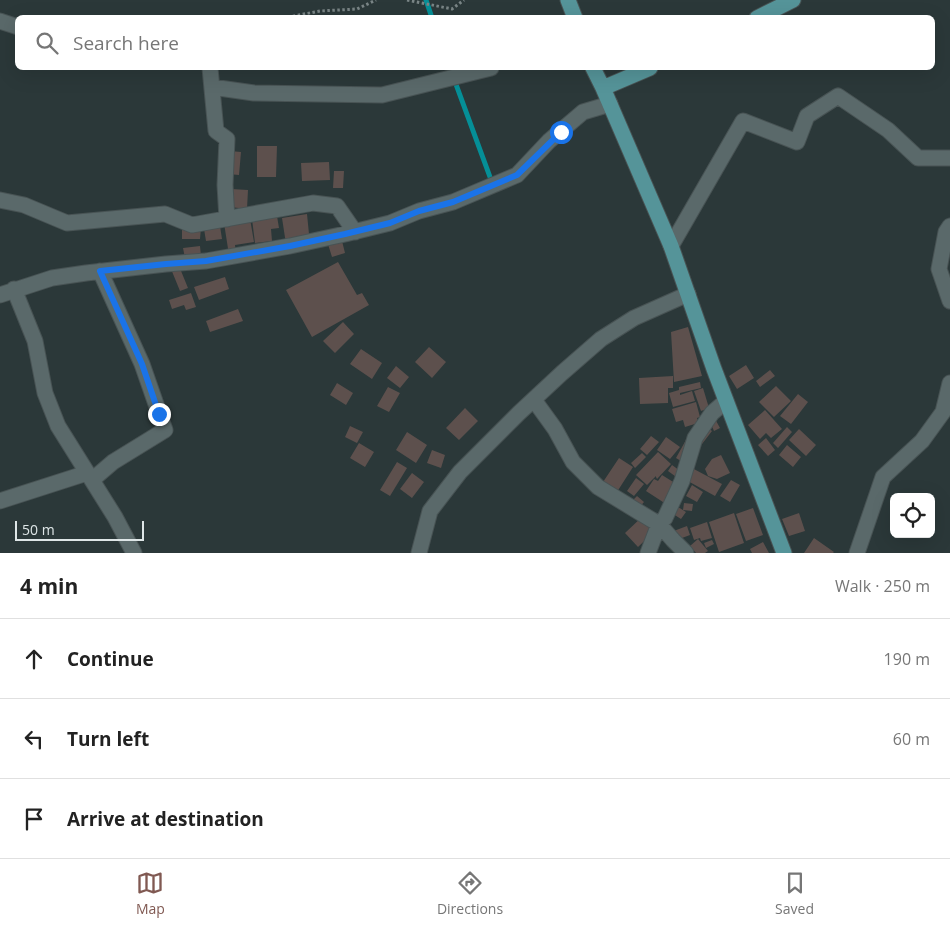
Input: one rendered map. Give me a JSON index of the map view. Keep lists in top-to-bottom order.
{
  "scale_bar": "50 m",
  "page": {
    "search": "Search here",
    "scale": "50 m",
    "heading": ["4 min", "Walk · 250 m"],
    "list": [
      ["Continue", "190 m"],
      ["Turn left", "60 m"],
      "Arrive at destination"
    ],
    "nav": ["Map", "Directions", "Saved"]
  }
}
